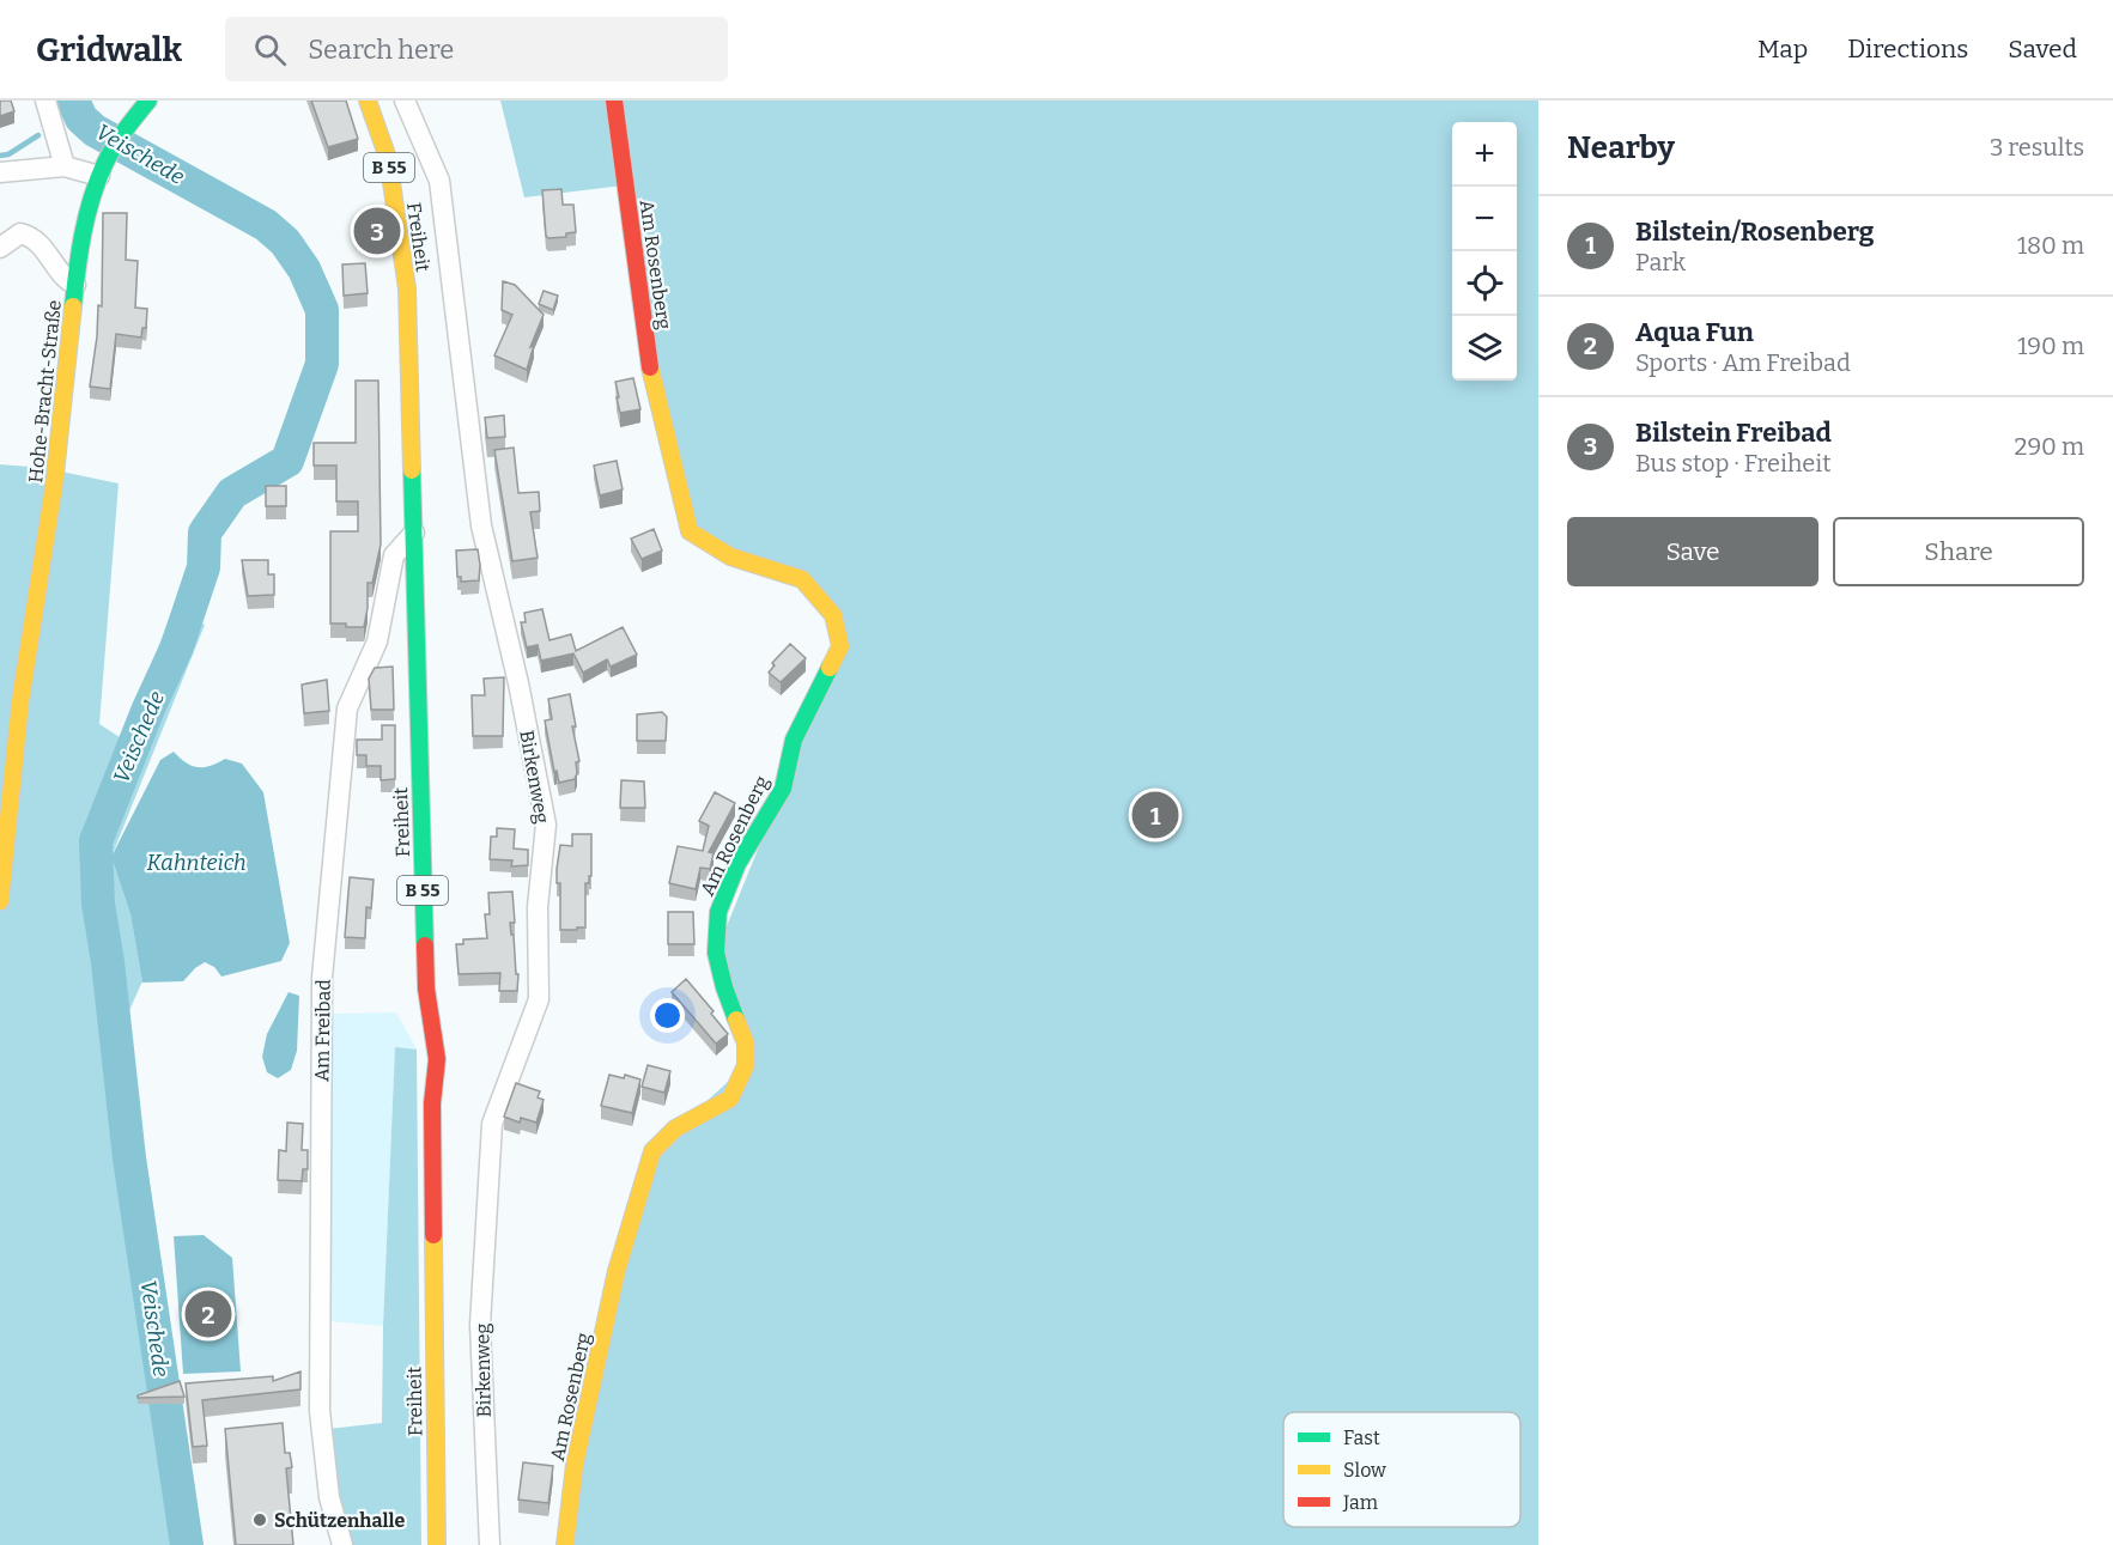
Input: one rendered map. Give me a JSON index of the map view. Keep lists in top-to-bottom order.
{
  "streets": {
    "main road": [
      "B 55",
      "Freiheit",
      "Am Rosenberg",
      "Hohe-Bracht-Straße"
    ],
    "street": ["Birkenweg", "Am Freibad"]
  },
  "crossings": [
    ["Freiheit", "Am Freibad"]
  ],
  "water": ["Veischede", "Kahnteich"],
  "places": ["Schützenhalle"],
  "legend": ["Fast", "Slow", "Jam"],
  "page": {
    "header": "Gridwalk",
    "search": "Search here",
    "nav": ["Map", "Directions", "Saved"],
    "heading": ["Nearby", "3 results"],
    "map_buttons": ["+", "−"],
    "list": [
      {
        "mark": "1",
        "name": "Bilstein/Rosenberg",
        "note": "Park",
        "value": "180 m"
      },
      {
        "mark": "2",
        "name": "Aqua Fun",
        "note": "Sports · Am Freibad",
        "value": "190 m"
      },
      {
        "mark": "3",
        "name": "Bilstein Freibad",
        "note": "Bus stop · Freiheit",
        "value": "290 m"
      }
    ],
    "pins": ["3", "1", "2"],
    "buttons": ["Save", "Share"]
  }
}
